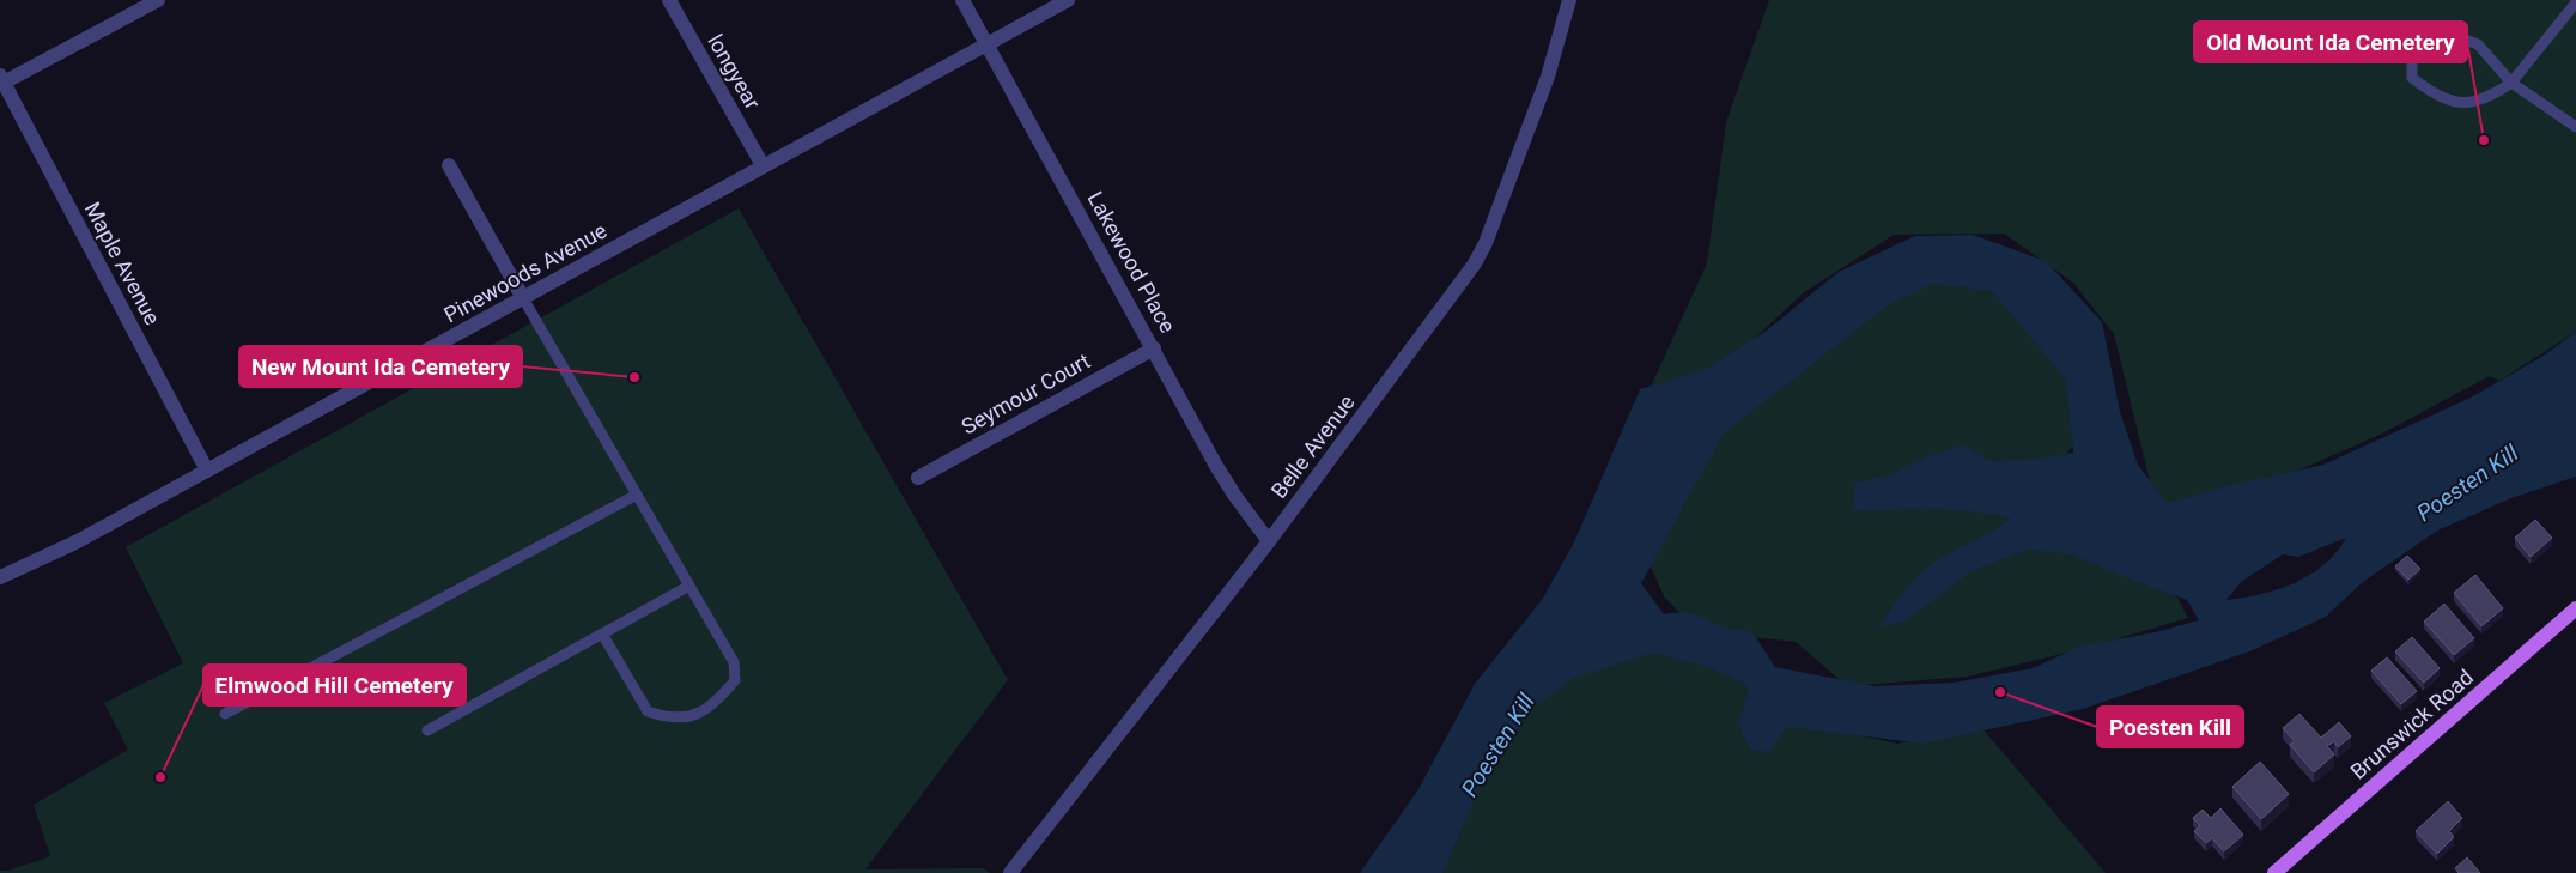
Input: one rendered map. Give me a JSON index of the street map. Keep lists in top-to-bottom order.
{
  "streets": {
    "main road": ["Brunswick Road"],
    "street": [
      "longyear",
      "Lakewood Place",
      "Maple Avenue",
      "Pinewoods Avenue",
      "Seymour Court",
      "Belle Avenue"
    ]
  },
  "crossings": [
    ["longyear", "Pinewoods Avenue"],
    ["Lakewood Place", "Pinewoods Avenue"],
    ["Lakewood Place", "Seymour Court"],
    ["Lakewood Place", "Belle Avenue"],
    ["Maple Avenue", "Pinewoods Avenue"]
  ],
  "water": ["Poesten Kill"],
  "places": [
    "Old Mount Ida Cemetery",
    "New Mount Ida Cemetery",
    "Poesten Kill",
    "Elmwood Hill Cemetery"
  ]
}
